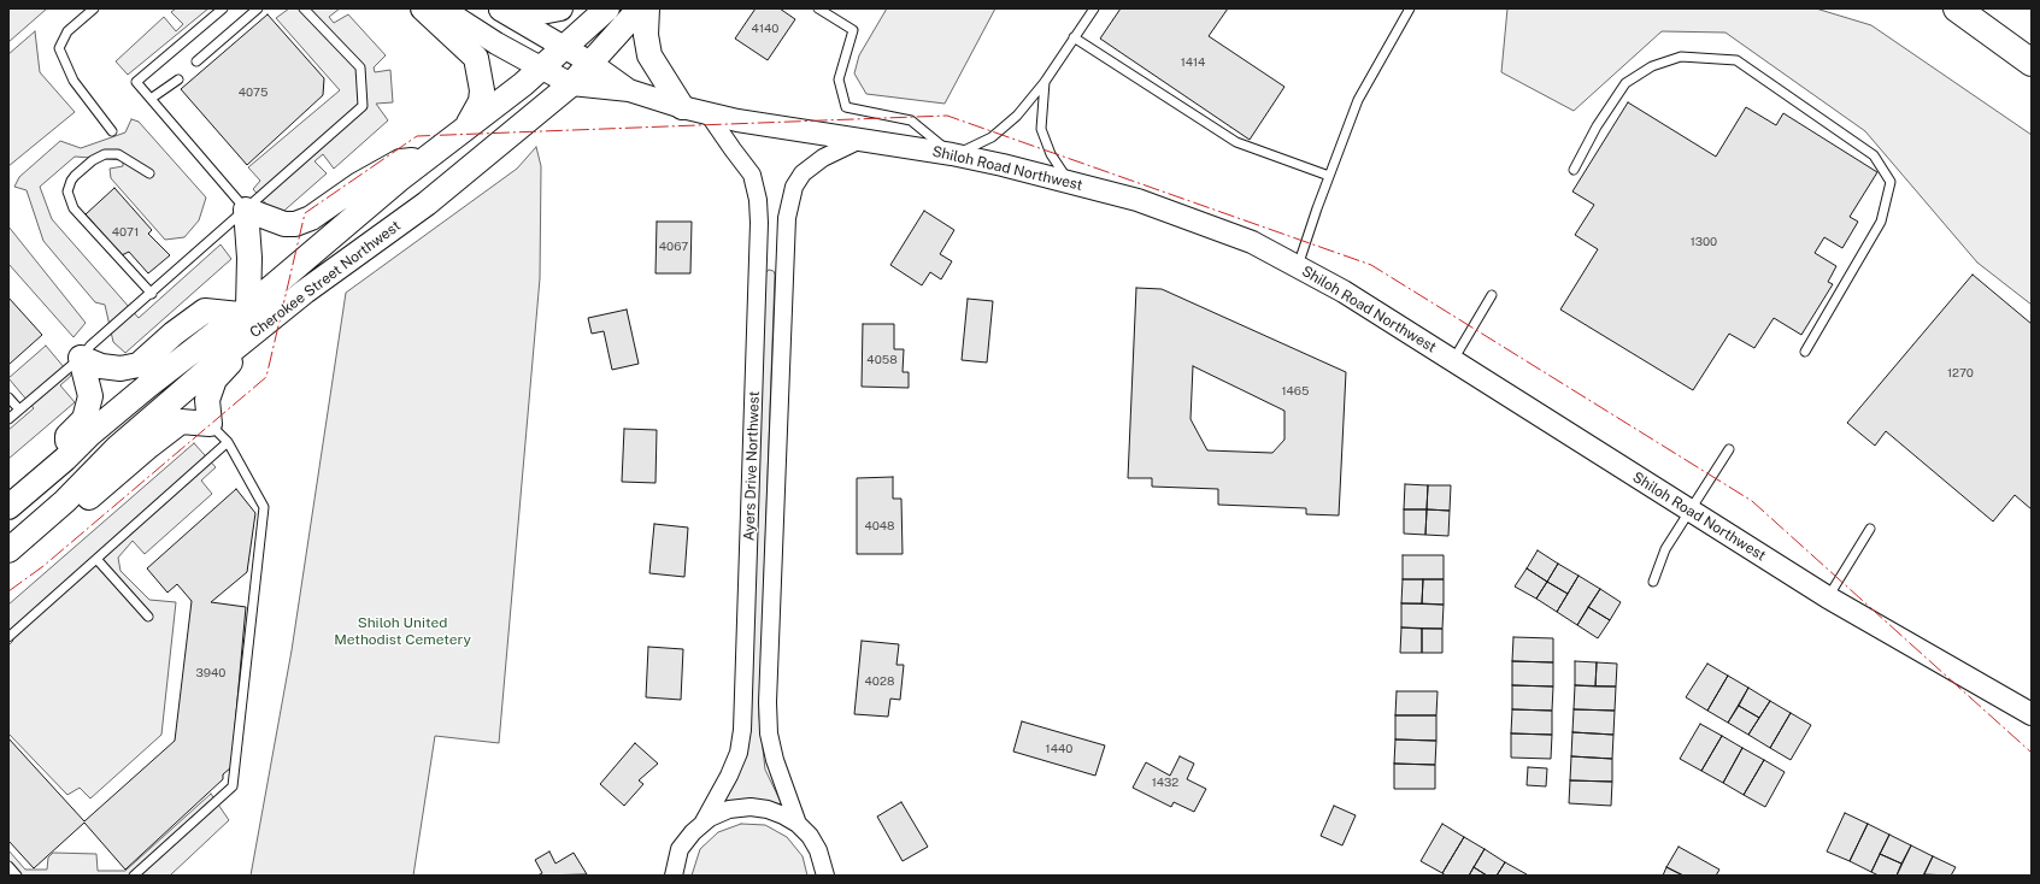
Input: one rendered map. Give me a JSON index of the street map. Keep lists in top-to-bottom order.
{
  "streets": {
    "main road": ["Cherokee Street Northwest"],
    "street": ["Shiloh Road Northwest", "Ayers Drive Northwest"]
  },
  "crossings": [
    ["Shiloh Road Northwest", "Cherokee Street Northwest"],
    ["Shiloh Road Northwest", "Ayers Drive Northwest"]
  ],
  "parks": ["Shiloh United Methodist Cemetery"],
  "house_numbers": [
    "4140",
    "1414",
    "4075",
    "4071",
    "1300",
    "4067",
    "4058",
    "1270",
    "1465",
    "4048",
    "3940",
    "4028",
    "1440",
    "1432"
  ]
}
